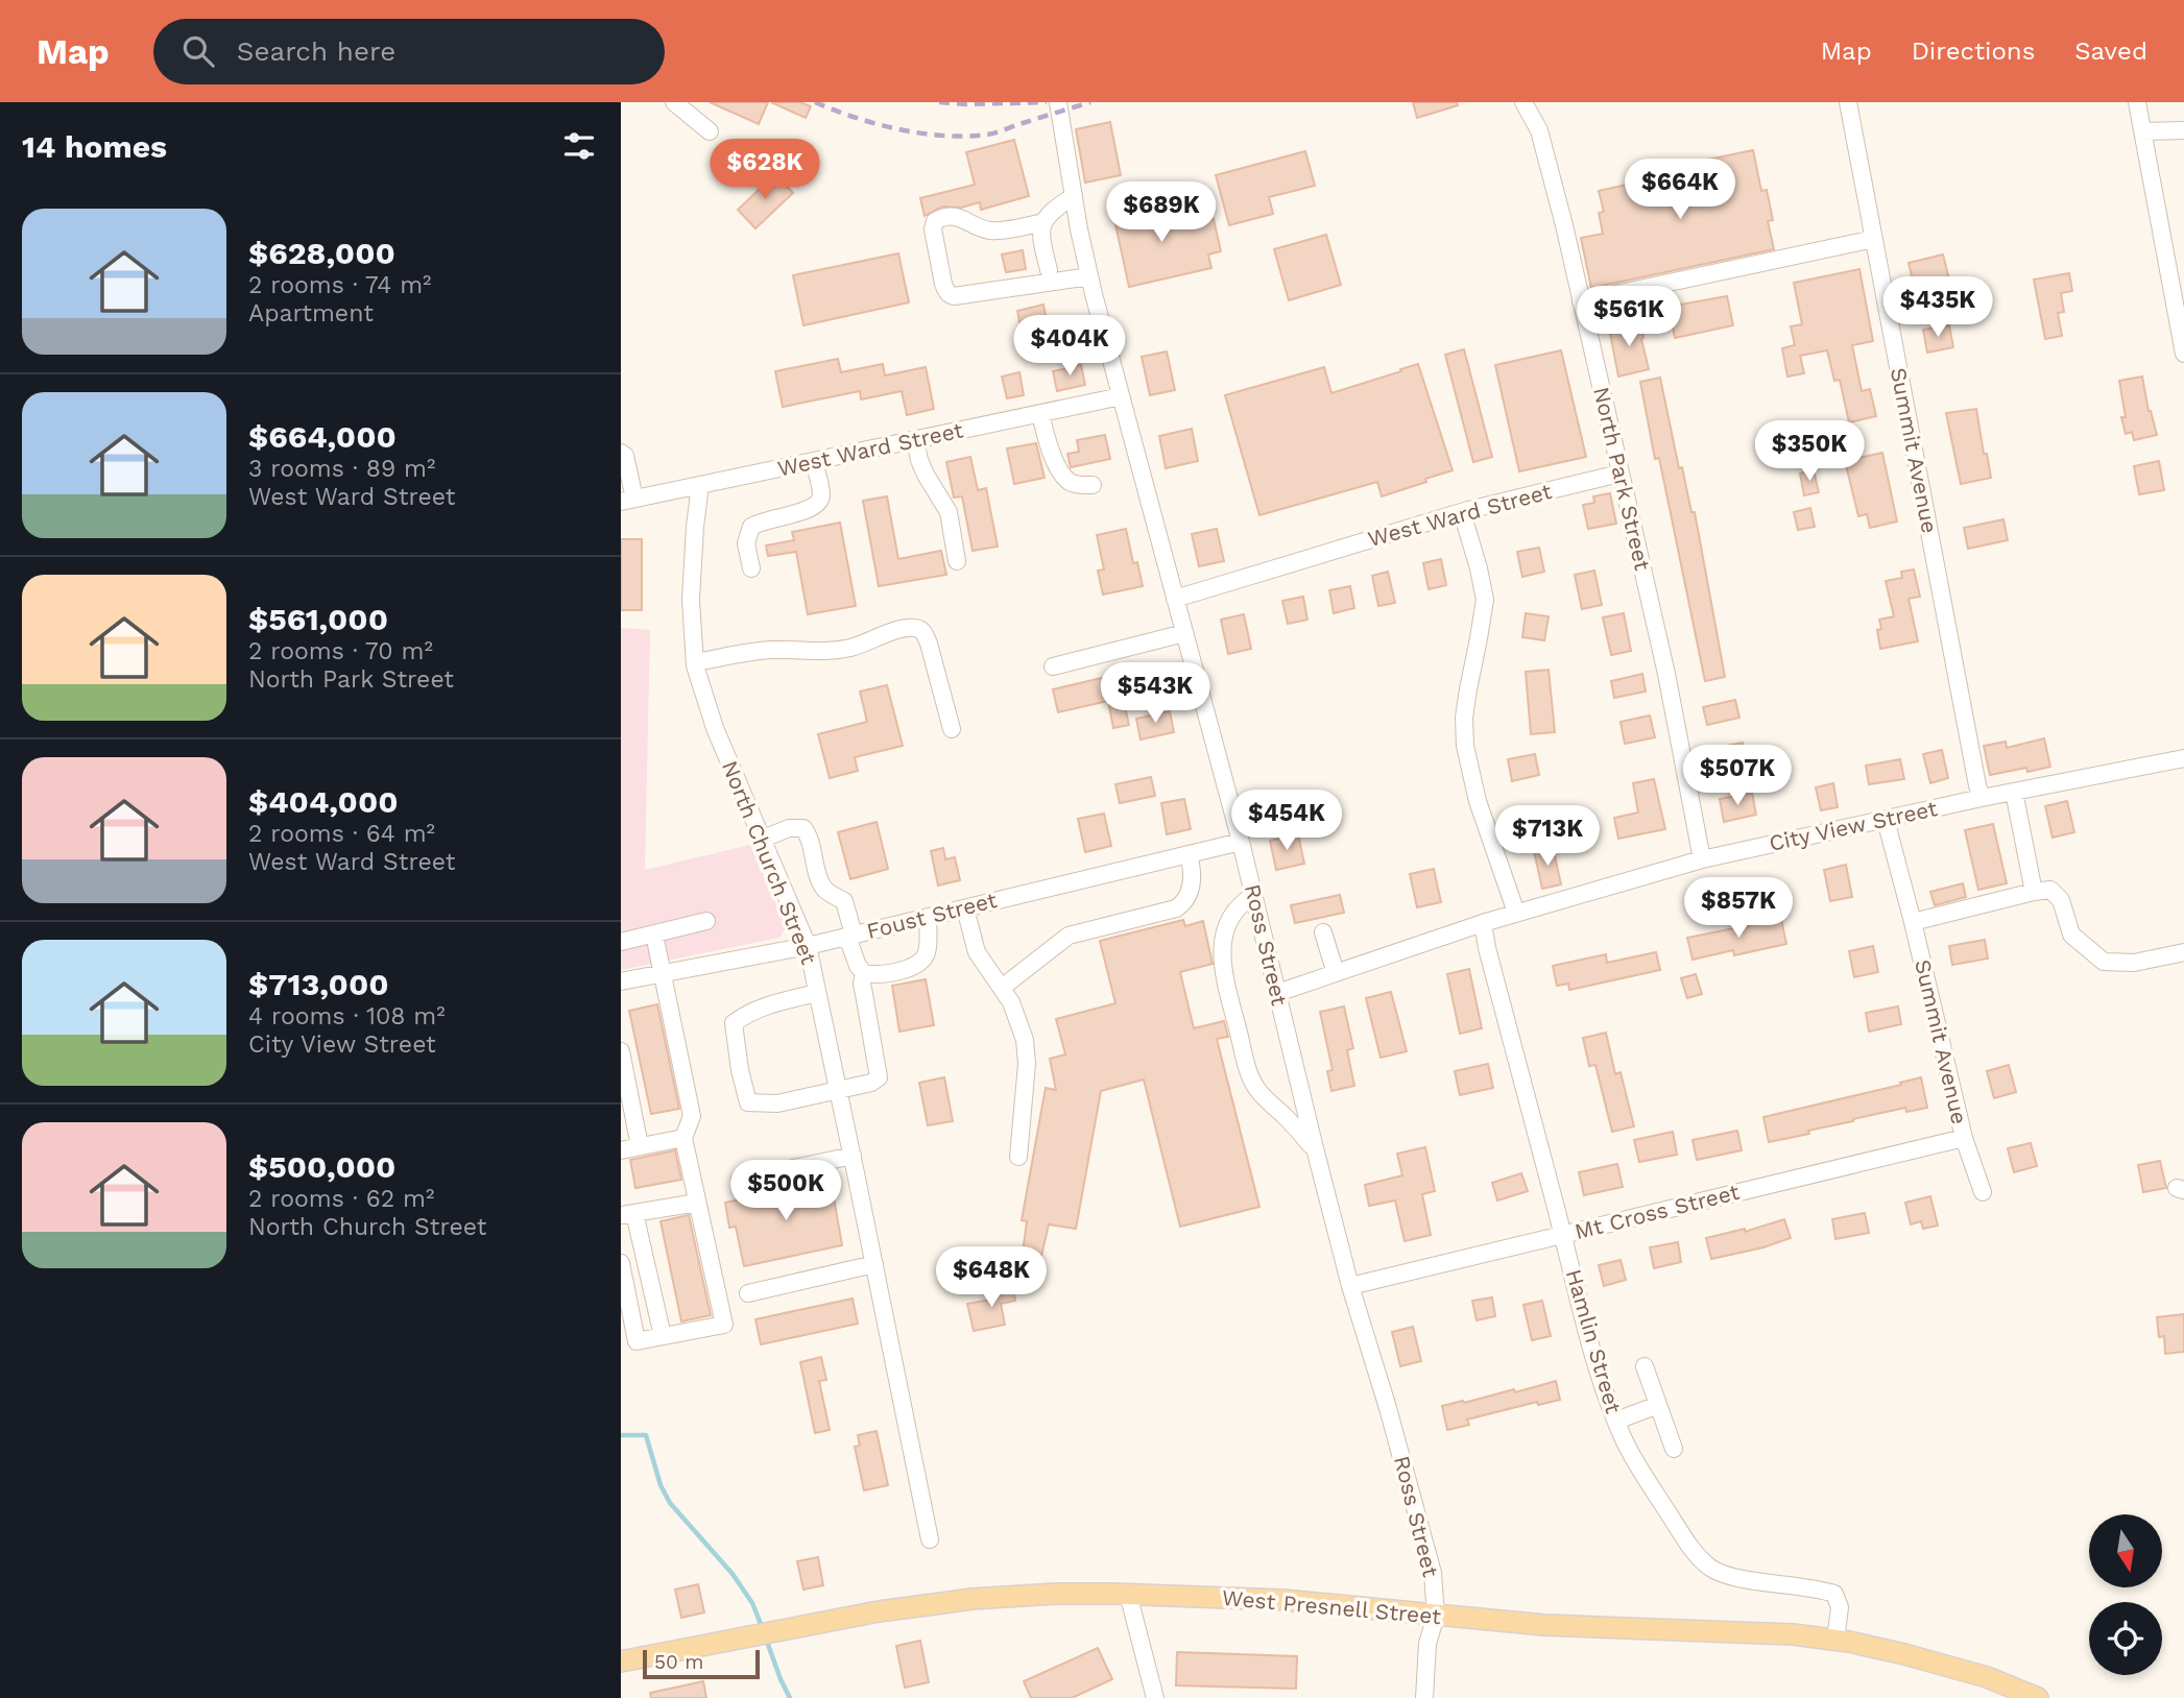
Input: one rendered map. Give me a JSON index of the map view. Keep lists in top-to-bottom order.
{
  "streets": {
    "main road": ["West Presnell Street"],
    "street": [
      "West Ward Street",
      "Summit Avenue",
      "North Park Street",
      "City View Street",
      "North Church Street",
      "Foust Street",
      "Ross Street",
      "Mt Cross Street",
      "Hamlin Street"
    ]
  },
  "crossings": [
    ["West Ward Street", "North Park Street"],
    ["West Ward Street", "North Church Street"],
    ["West Ward Street", "Ross Street"],
    ["Summit Avenue", "City View Street"],
    ["Summit Avenue", "Mt Cross Street"],
    ["North Park Street", "City View Street"],
    ["City View Street", "Ross Street"],
    ["City View Street", "Hamlin Street"],
    ["North Church Street", "Foust Street"],
    ["Foust Street", "Ross Street"],
    ["Ross Street", "Mt Cross Street"],
    ["Ross Street", "West Presnell Street"],
    ["Mt Cross Street", "Hamlin Street"],
    ["Hamlin Street", "West Presnell Street"]
  ],
  "scale_bar": "50 m",
  "north": "bottom",
  "page": {
    "header": "Map",
    "search": "Search here",
    "nav": ["Map", "Directions", "Saved"],
    "heading": "14 homes",
    "price": [
      "$628K",
      "$664K",
      "$689K",
      "$435K",
      "$561K",
      "$404K",
      "$350K",
      "$543K",
      "$507K",
      "$454K",
      "$713K",
      "$857K",
      "$500K",
      "$648K"
    ],
    "list": [
      {
        "name": "$628,000",
        "note": "2 rooms · 74 m² · Apartment"
      },
      {
        "name": "$664,000",
        "note": "3 rooms · 89 m² · West Ward Street"
      },
      {
        "name": "$561,000",
        "note": "2 rooms · 70 m² · North Park Street"
      },
      {
        "name": "$404,000",
        "note": "2 rooms · 64 m² · West Ward Street"
      },
      {
        "name": "$713,000",
        "note": "4 rooms · 108 m² · City View Street"
      },
      {
        "name": "$500,000",
        "note": "2 rooms · 62 m² · North Church Street"
      }
    ],
    "scale": "50 m"
  }
}
